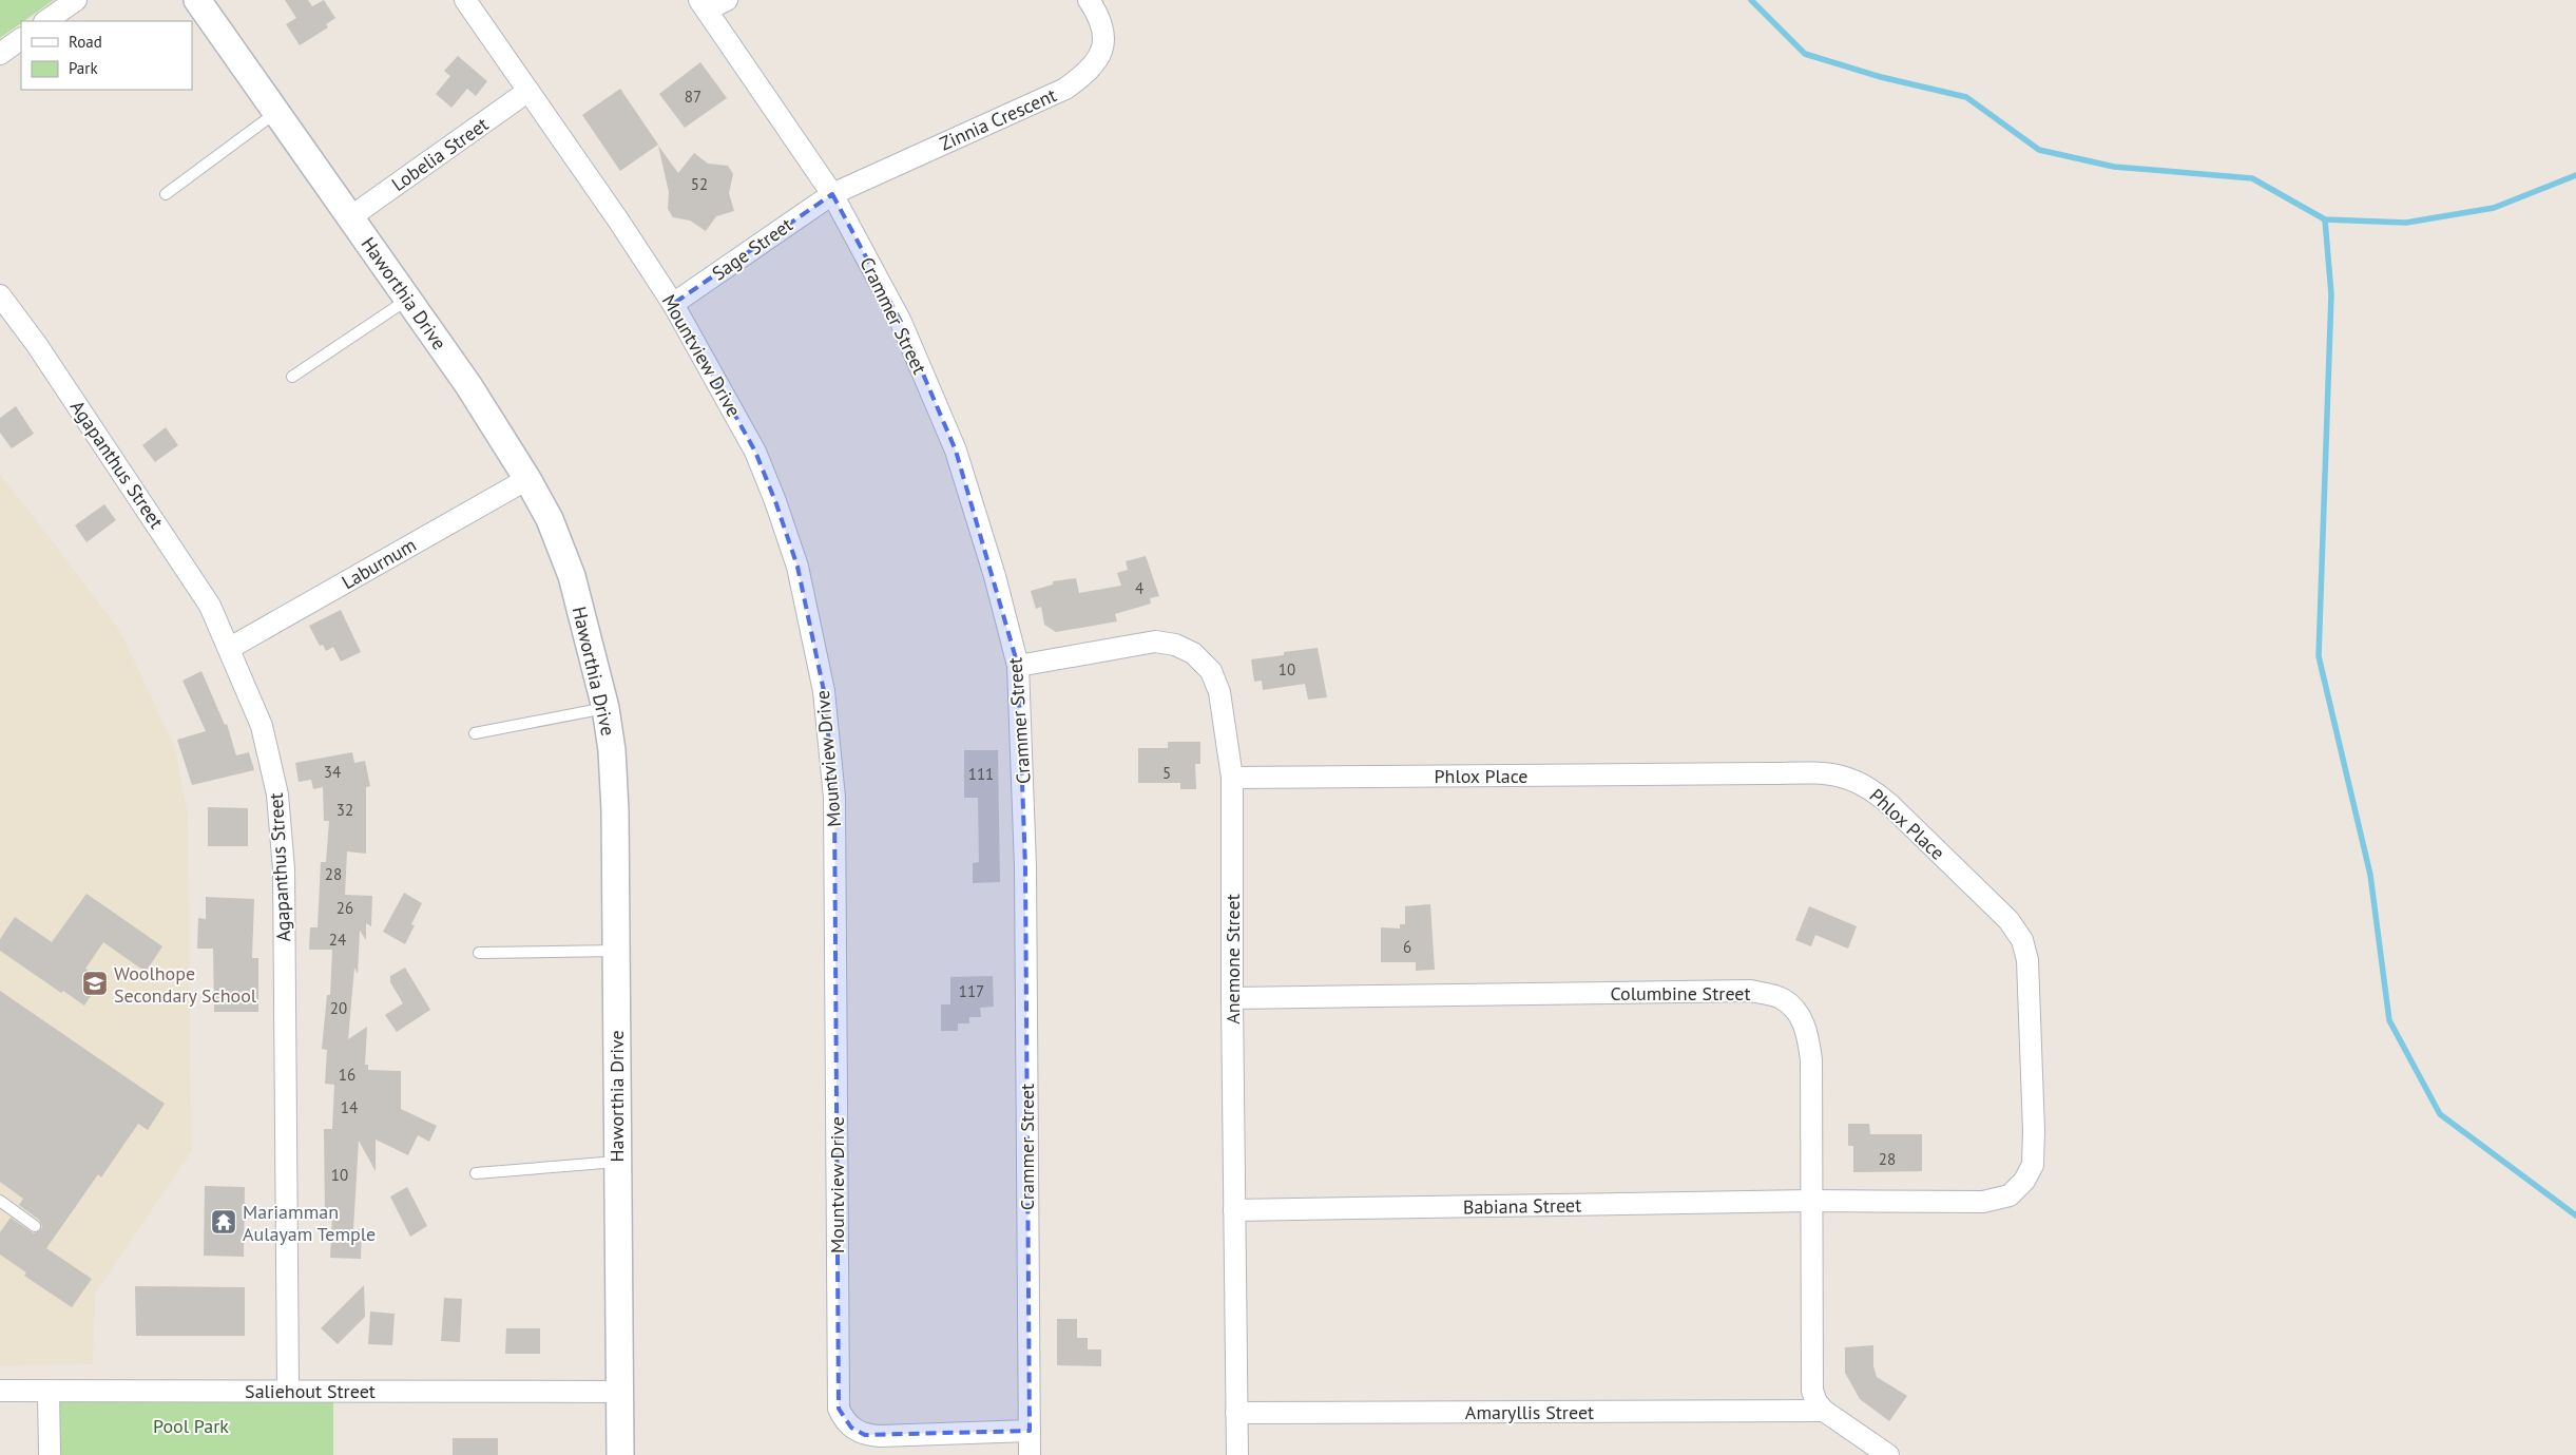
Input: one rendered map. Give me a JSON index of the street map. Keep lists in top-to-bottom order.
{
  "streets": {
    "street": [
      "Zinnia Crescent",
      "Lobelia Street",
      "Sage Street",
      "Haworthia Drive",
      "Crammer Street",
      "Mountview Drive",
      "Agapanthus Street",
      "Laburnum",
      "Phlox Place",
      "Anemone Street",
      "Columbine Street",
      "Babiana Street",
      "Saliehout Street",
      "Amaryllis Street"
    ]
  },
  "crossings": [
    ["Zinnia Crescent", "Sage Street"],
    ["Zinnia Crescent", "Crammer Street"],
    ["Lobelia Street", "Haworthia Drive"],
    ["Lobelia Street", "Mountview Drive"],
    ["Sage Street", "Crammer Street"],
    ["Sage Street", "Mountview Drive"],
    ["Haworthia Drive", "Laburnum"],
    ["Haworthia Drive", "Saliehout Street"],
    ["Crammer Street", "Mountview Drive"],
    ["Crammer Street", "Anemone Street"],
    ["Agapanthus Street", "Laburnum"],
    ["Agapanthus Street", "Saliehout Street"],
    ["Phlox Place", "Anemone Street"],
    ["Phlox Place", "Columbine Street"],
    ["Phlox Place", "Babiana Street"],
    ["Anemone Street", "Columbine Street"],
    ["Anemone Street", "Babiana Street"],
    ["Anemone Street", "Amaryllis Street"],
    ["Columbine Street", "Babiana Street"],
    ["Columbine Street", "Amaryllis Street"]
  ],
  "parks": ["Pool Park"],
  "places": {
    "school or university": ["Woolhope Secondary School"],
    "temple": ["Mariamman Aulayam Temple"]
  },
  "house_numbers": [
    "87",
    "52",
    "4",
    "10",
    "34",
    "5",
    "111",
    "32",
    "28",
    "26",
    "24",
    "6",
    "117",
    "20",
    "16",
    "14",
    "28",
    "10"
  ],
  "legend": ["Road", "Park"]
}
